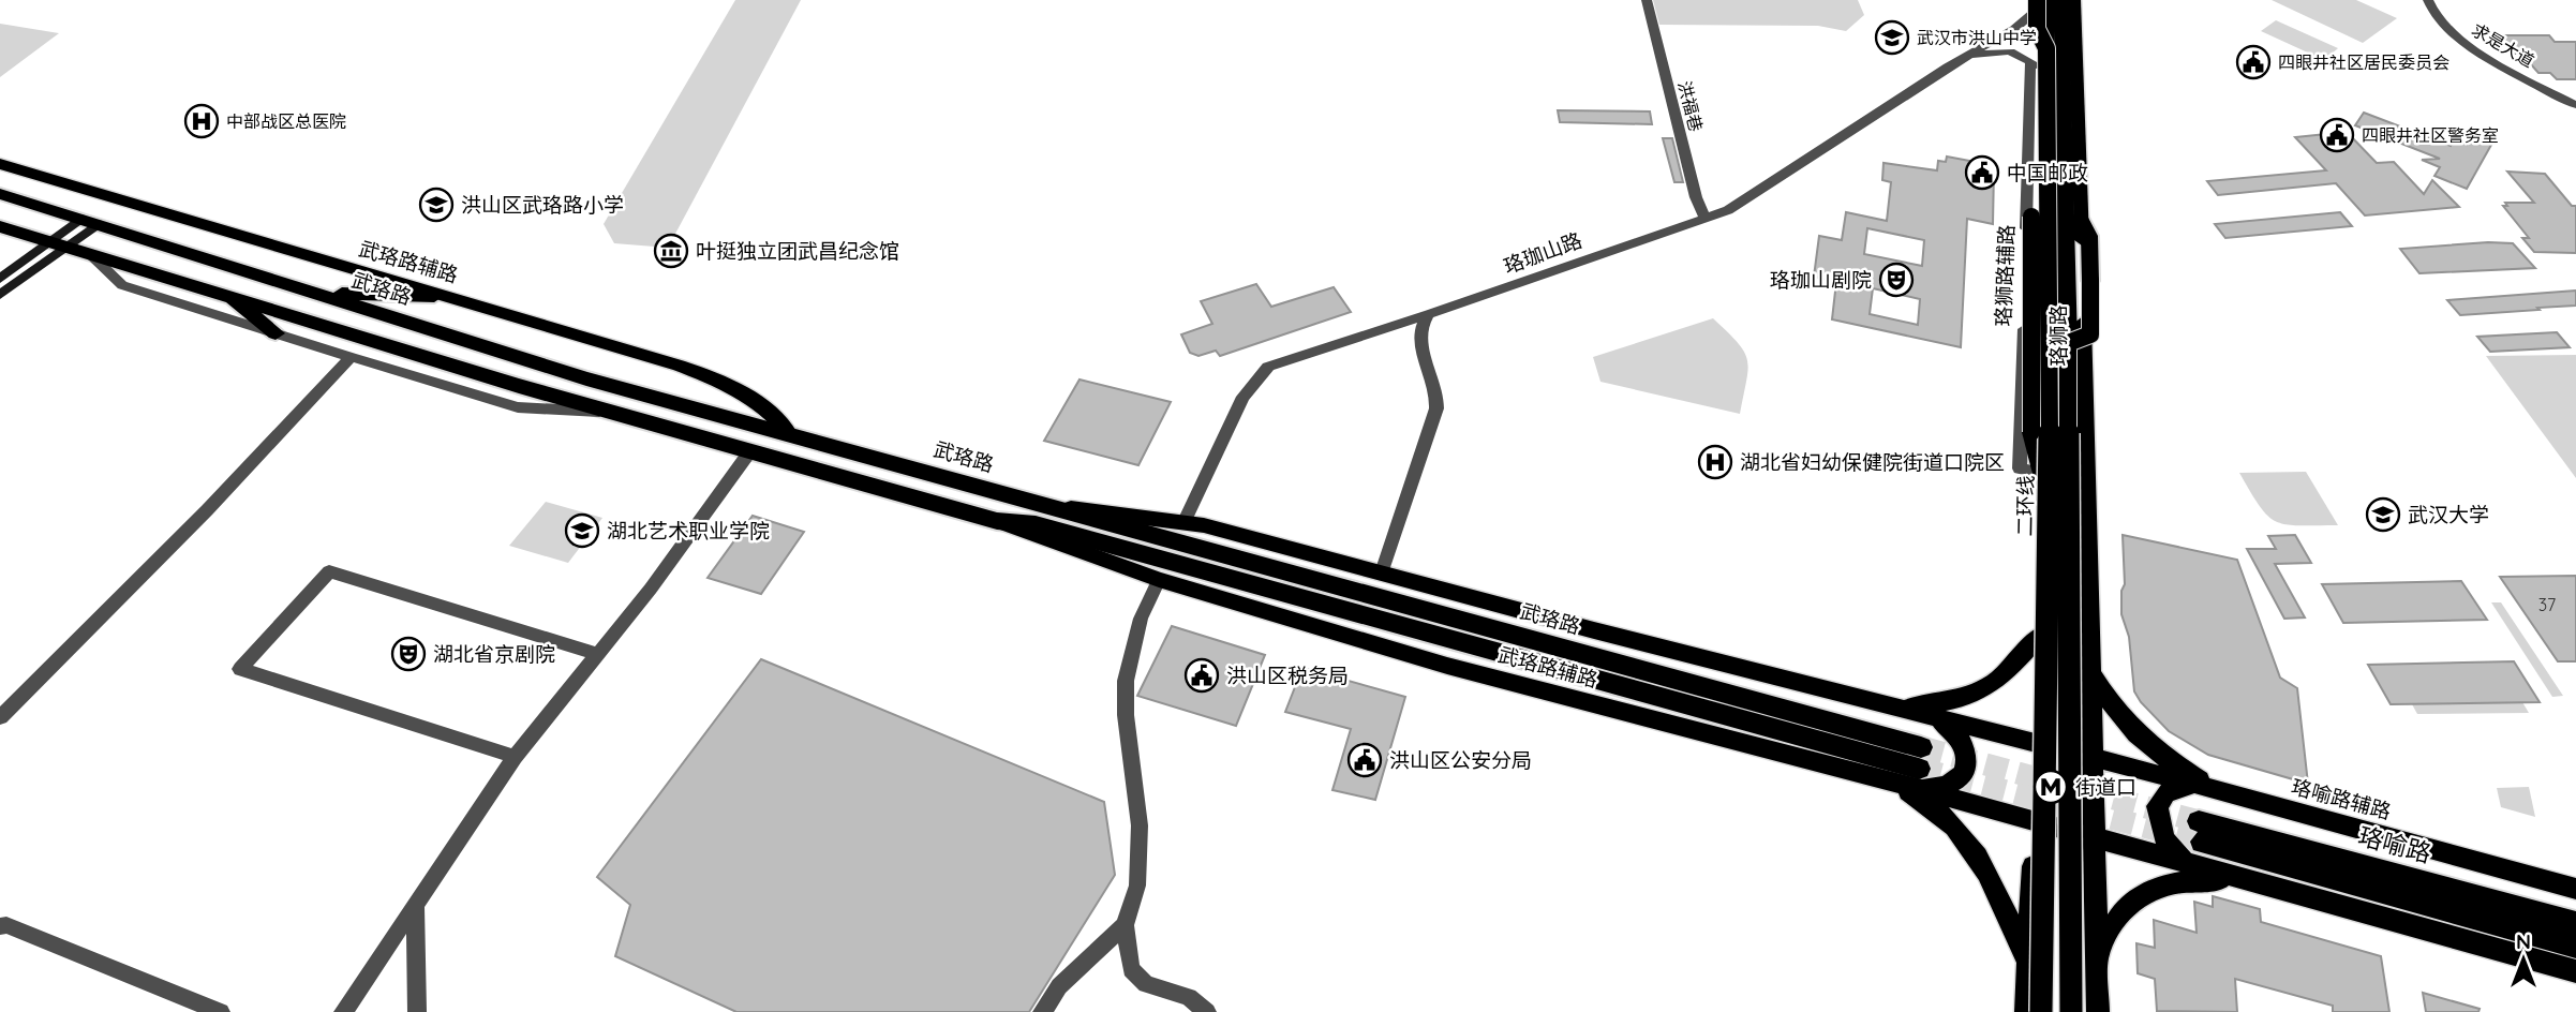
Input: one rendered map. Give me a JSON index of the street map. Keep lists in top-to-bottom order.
{
  "streets": {
    "highway": ["武珞路", "二环线", "珞喻路"],
    "main road": ["武珞路辅路", "珞狮路", "珞喻路辅路"],
    "street": ["求是大道", "洪福巷", "珞珈山路"]
  },
  "crossings": [
    ["洪福巷", "珞珈山路"],
    ["珞珈山路", "珞狮路"],
    ["珞珈山路", "二环线"],
    ["武珞路辅路", "武珞路"],
    ["武珞路辅路", "珞狮路"],
    ["珞狮路", "二环线"],
    ["珞狮路", "珞喻路辅路"]
  ],
  "places": {
    "school or university": [
      "武汉市洪山中学",
      "洪山区武珞路小学",
      "武汉大学",
      "湖北艺术职业学院"
    ],
    "public building": [
      "四眼井社区居民委员会",
      "四眼井社区警务室",
      "中国邮政",
      "洪山区税务局",
      "洪山区公安分局"
    ],
    "hospital": ["中部战区总医院", "湖北省妇幼保健院街道口院区"],
    "museum": ["叶挺独立团武昌纪念馆"],
    "theatre": ["珞珈山剧院", "湖北省京剧院"],
    "metro station": ["街道口"]
  },
  "house_numbers": ["37"],
  "north": "top"
}
